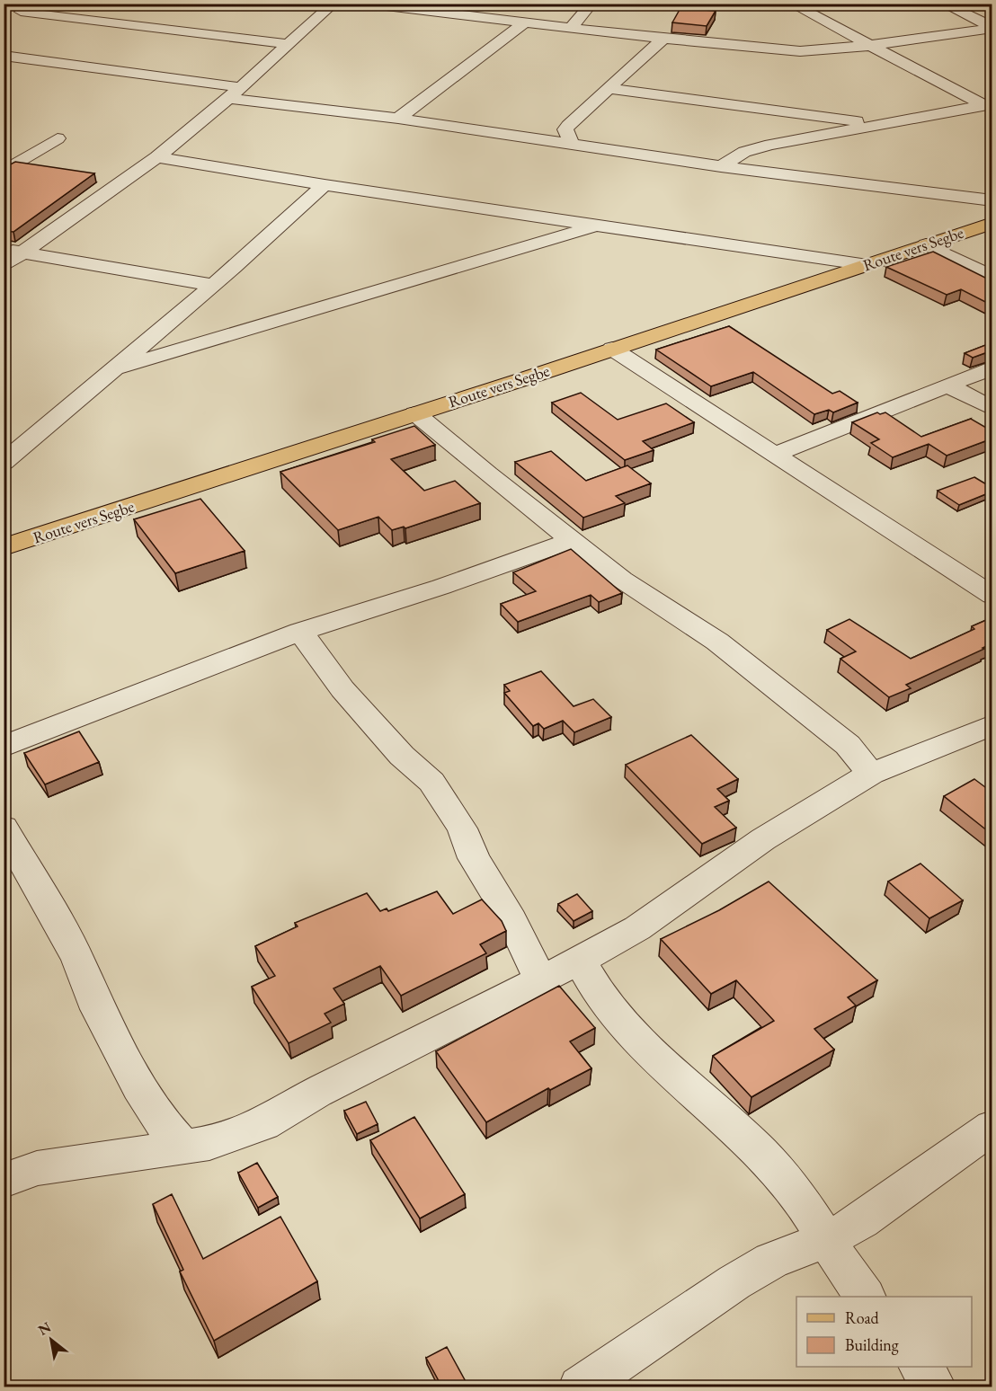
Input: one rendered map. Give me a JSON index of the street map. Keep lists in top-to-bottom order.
{
  "streets": {
    "main road": ["Route vers Segbe"]
  },
  "legend": ["Road", "Building"],
  "north": "top left"
}
